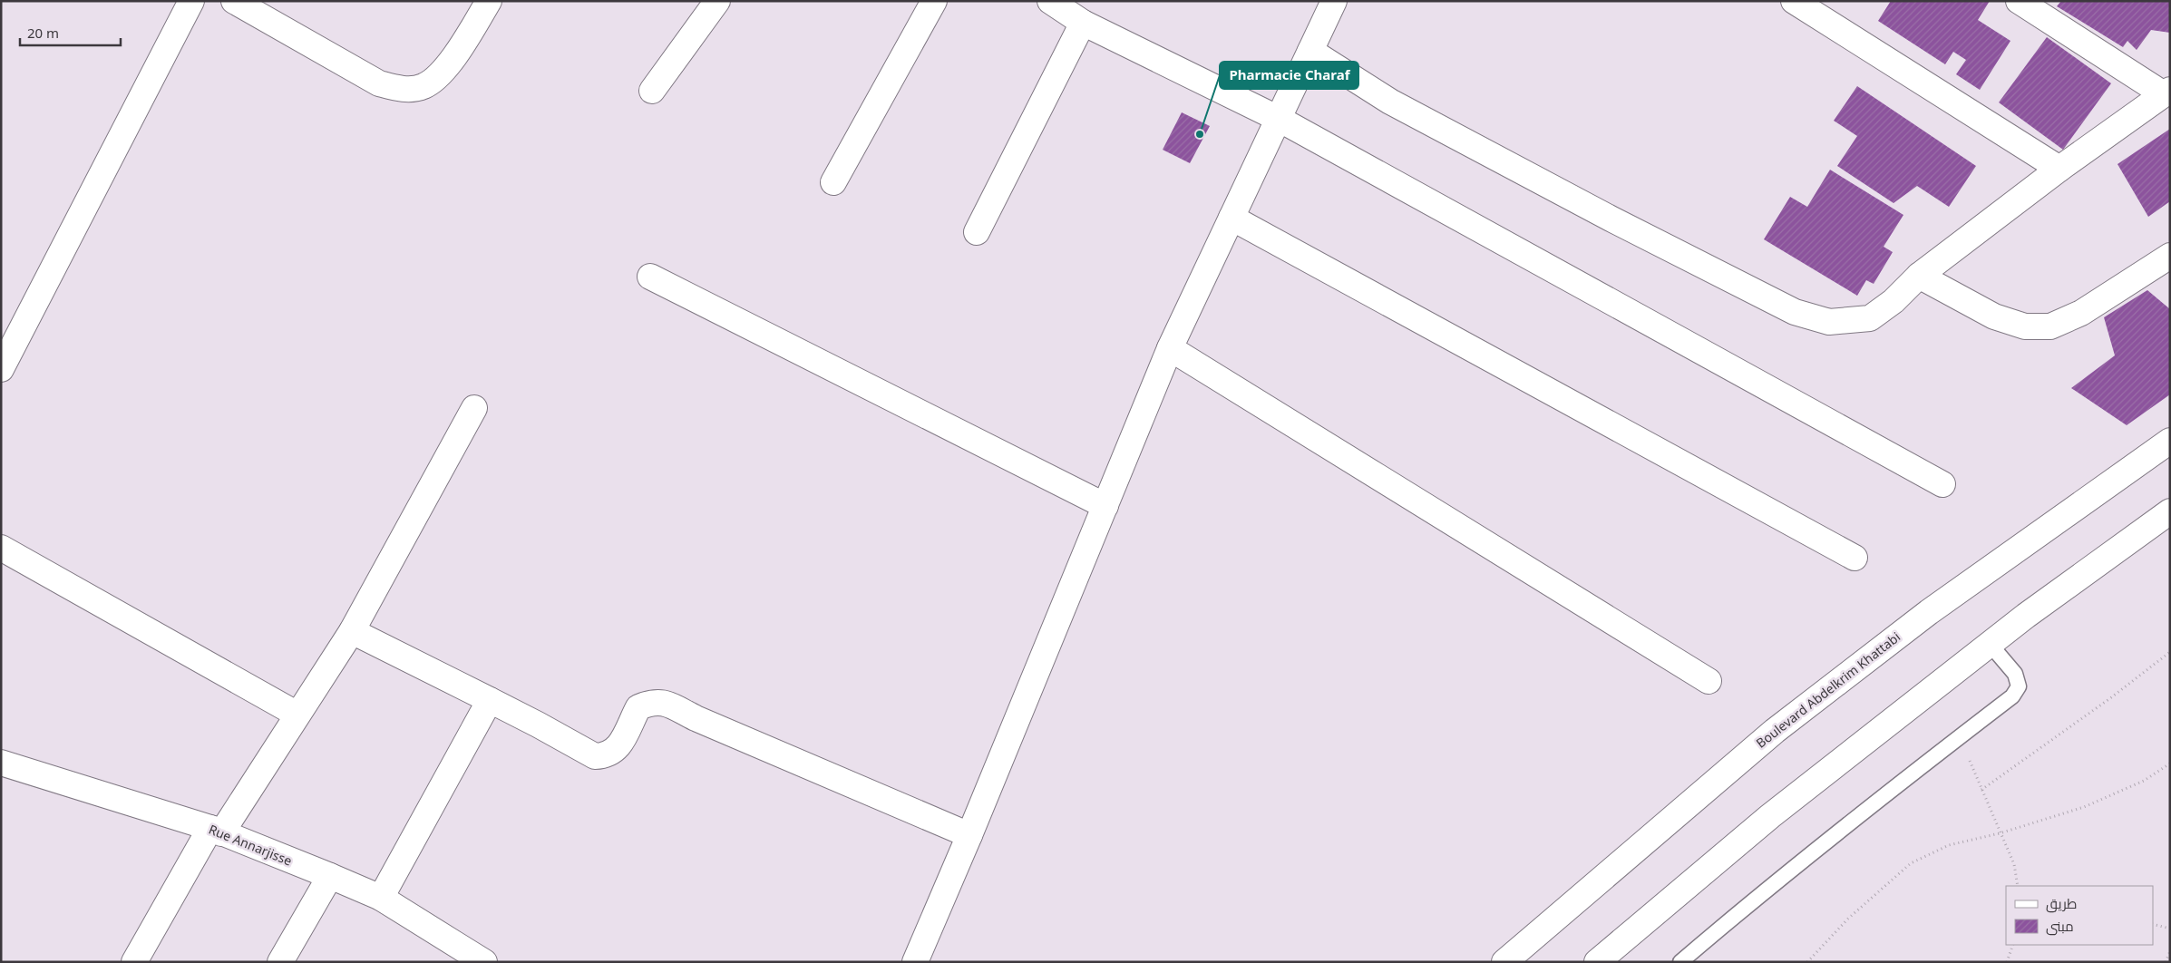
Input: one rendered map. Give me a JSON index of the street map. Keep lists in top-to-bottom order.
{
  "streets": {
    "street": ["Boulevard Abdelkrim Khattabi", "Rue Annarjisse"]
  },
  "places": ["Pharmacie Charaf"],
  "legend": ["طريق", "مبنى"],
  "scale_bar": "20 m"
}
